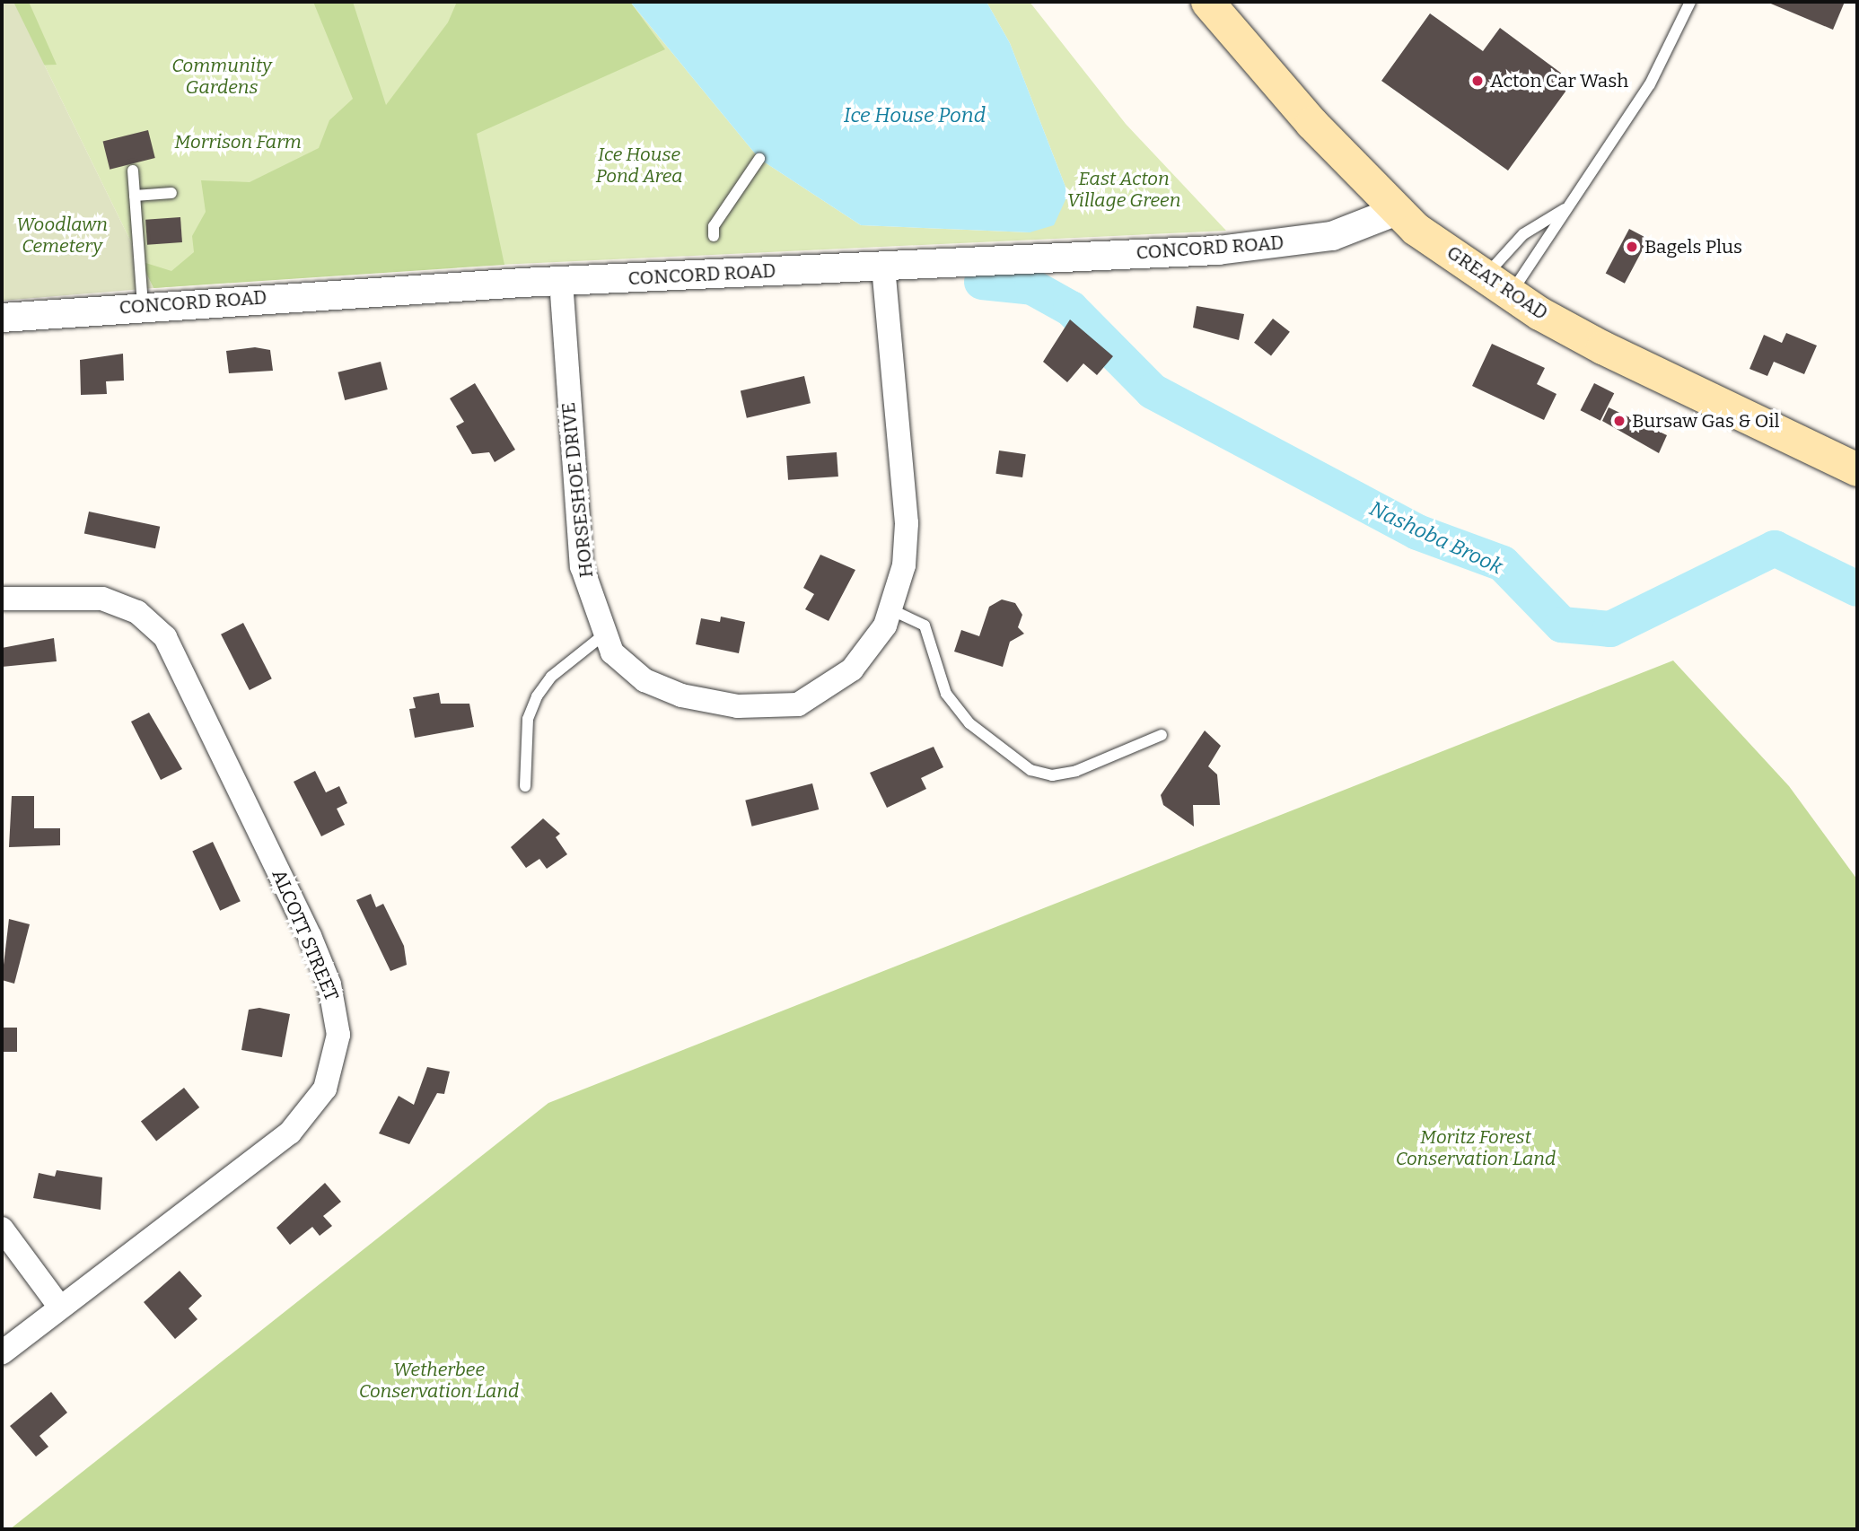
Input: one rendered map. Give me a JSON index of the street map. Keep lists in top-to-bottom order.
{
  "streets": {
    "main road": ["GREAT ROAD"],
    "street": ["CONCORD ROAD", "HORSESHOE DRIVE", "ALCOTT STREET"]
  },
  "crossings": [
    ["CONCORD ROAD", "GREAT ROAD"],
    ["CONCORD ROAD", "HORSESHOE DRIVE"]
  ],
  "water": ["Ice House Pond", "Nashoba Brook"],
  "parks": [
    "Community Gardens",
    "Morrison Farm",
    "Ice House Pond Area",
    "East Acton Village Green",
    "Woodlawn Cemetery",
    "Moritz Forest Conservation Land",
    "Wetherbee Conservation Land"
  ],
  "places": ["Acton Car Wash", "Bagels Plus", "Bursaw Gas & Oil"]
}
